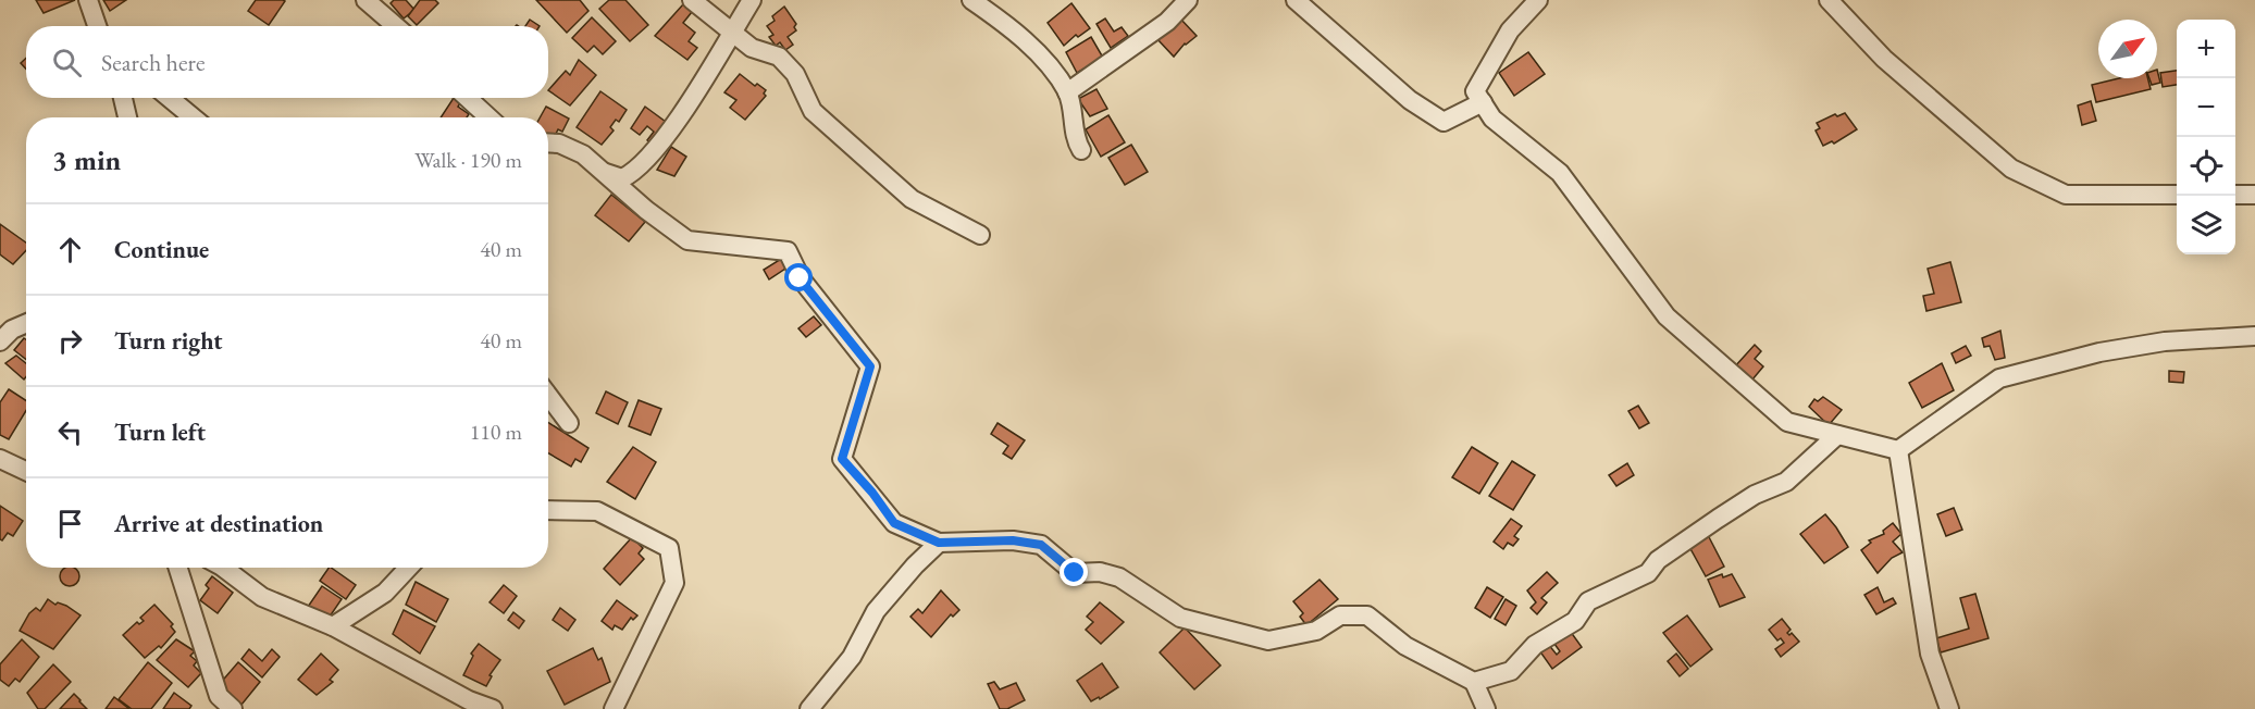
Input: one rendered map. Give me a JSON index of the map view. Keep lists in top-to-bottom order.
{
  "north": "top right",
  "page": {
    "map_buttons": ["+", "−"],
    "search": "Search here",
    "heading": ["3 min", "Walk · 190 m"],
    "list": [
      ["Continue", "40 m"],
      ["Turn right", "40 m"],
      ["Turn left", "110 m"],
      "Arrive at destination"
    ]
  }
}
